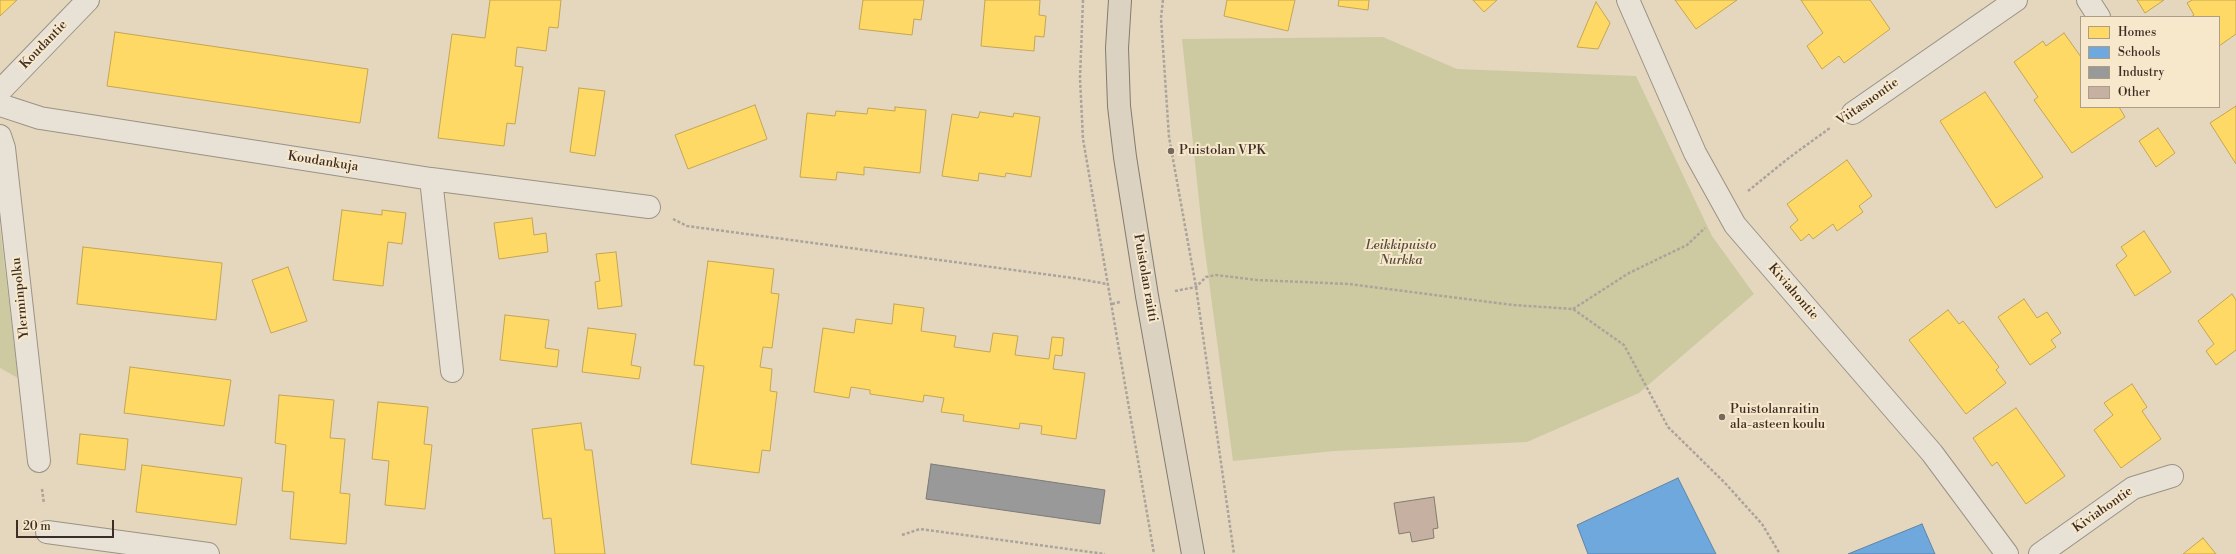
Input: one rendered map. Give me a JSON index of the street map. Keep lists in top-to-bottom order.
{
  "streets": {
    "main road": ["Puistolan raitti"],
    "street": [
      "Koudantie",
      "Viitasuontie",
      "Koudankuja",
      "Kiviahontie",
      "Ylerminpolku"
    ]
  },
  "crossings": [
    ["Viitasuontie", "Kiviahontie"]
  ],
  "parks": ["Leikkipuisto Nurkka"],
  "places": ["Puistolan VPK", "Puistolanraitin ala-asteen koulu"],
  "legend": [
    "Homes",
    "Schools",
    "Industry",
    "Other"
  ],
  "scale_bar": "20 m"
}
